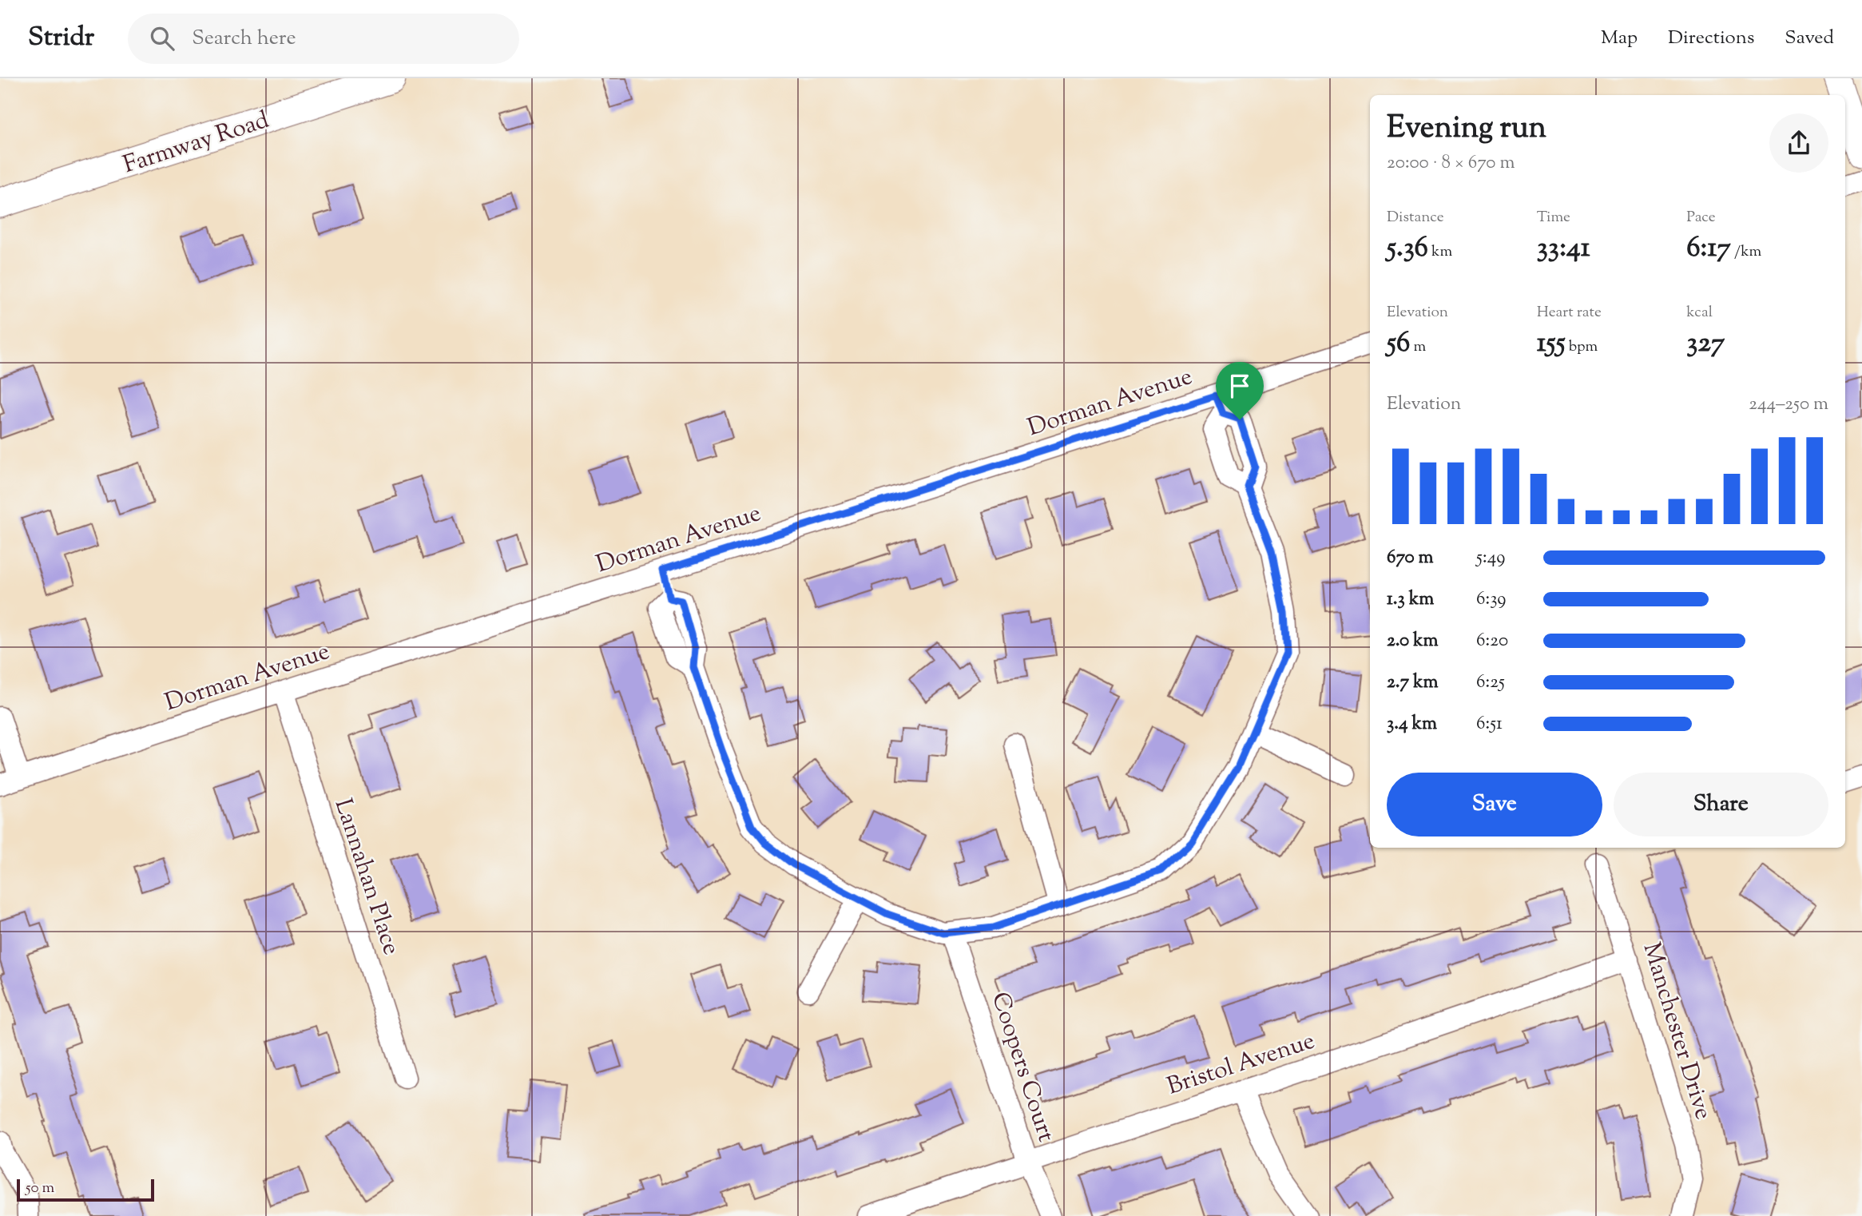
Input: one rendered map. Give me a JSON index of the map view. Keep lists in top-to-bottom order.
{
  "streets": {
    "main road": ["Farmway Road"],
    "street": [
      "Dorman Avenue",
      "Lannahan Place",
      "Manchester Drive",
      "Bristol Avenue",
      "Coopers Court"
    ]
  },
  "crossings": [
    ["Dorman Avenue", "Lannahan Place"],
    ["Manchester Drive", "Bristol Avenue"],
    ["Bristol Avenue", "Coopers Court"]
  ],
  "scale_bar": "50 m",
  "page": {
    "header": "Stridr",
    "search": "Search here",
    "nav": ["Map", "Directions", "Saved"],
    "heading": ["Evening run", "20:00 · 8 × 670 m"],
    "stats": [
      ["Distance", "5.36 km"],
      ["Time", "33:41"],
      ["Pace", "6:17 /km"],
      ["Elevation", "56 m"],
      ["Heart rate", "155 bpm"],
      ["kcal", "327"]
    ],
    "chart": ["Elevation", "244–250 m"],
    "list": [
      {
        "name": "670 m",
        "note": "5:49"
      },
      {
        "name": "1.3 km",
        "note": "6:39"
      },
      {
        "name": "2.0 km",
        "note": "6:20"
      },
      {
        "name": "2.7 km",
        "note": "6:25"
      },
      {
        "name": "3.4 km",
        "note": "6:51"
      }
    ],
    "buttons": ["Save", "Share"],
    "scale": "50 m"
  }
}
